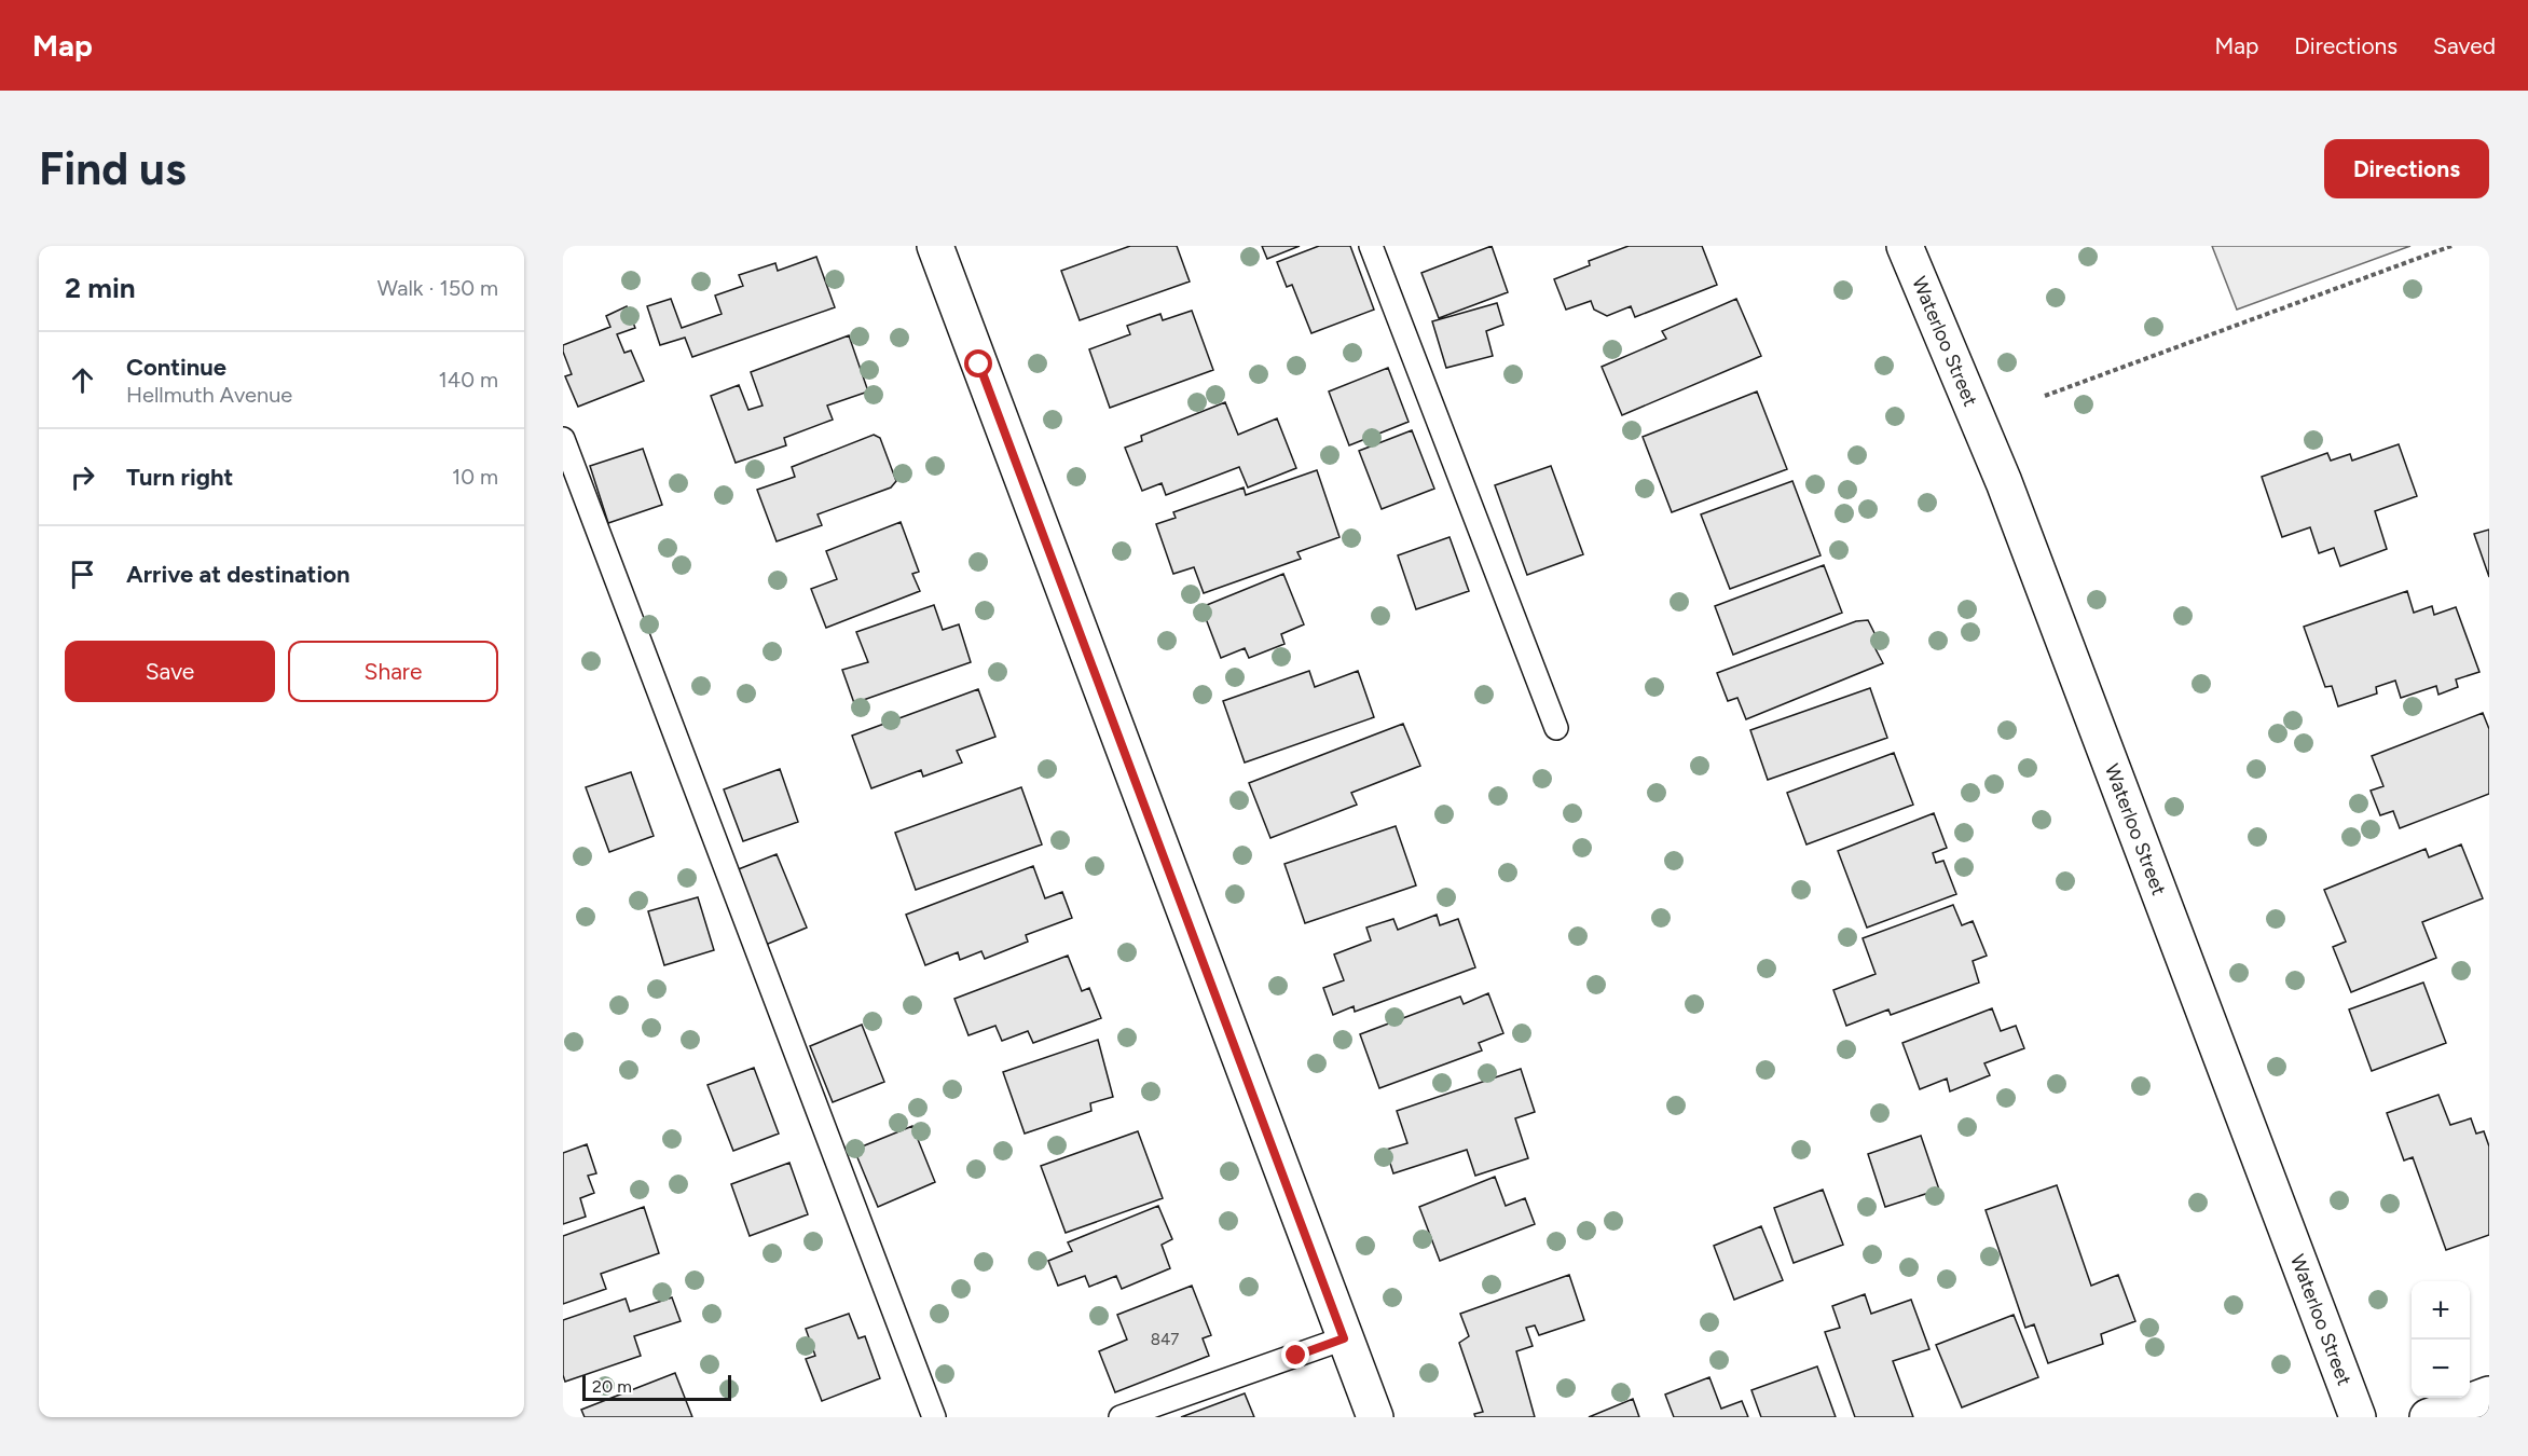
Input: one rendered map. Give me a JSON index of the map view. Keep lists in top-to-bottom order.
{
  "streets": {
    "street": ["Waterloo Street"]
  },
  "house_numbers": ["847"],
  "scale_bar": "20 m",
  "page": {
    "header": "Map",
    "nav": ["Map", "Directions", "Saved"],
    "buttons": [
      "Directions",
      ["Save", "Share"]
    ],
    "title": "Find us",
    "heading": ["2 min", "Walk · 150 m"],
    "list": [
      ["Continue", "Hellmuth Avenue", "140 m"],
      ["Turn right", "10 m"],
      "Arrive at destination"
    ],
    "map_buttons": ["+", "−"],
    "scale": "20 m"
  }
}
